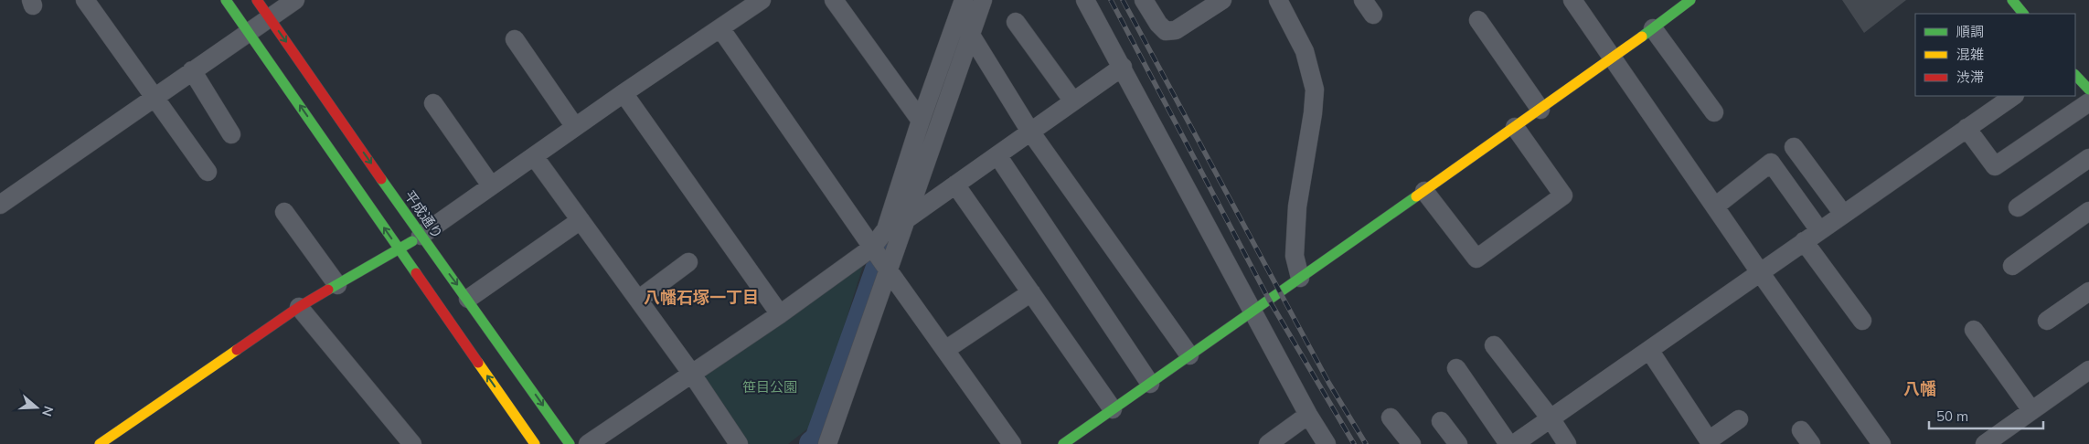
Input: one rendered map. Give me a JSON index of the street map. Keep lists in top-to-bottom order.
{
  "streets": {
    "street": ["平成通り"]
  },
  "districts": ["八幡石塚一丁目", "八幡"],
  "parks": ["笹目公園"],
  "legend": ["順調", "混雑", "渋滞"],
  "scale_bar": "50 m",
  "north": "right"
}
